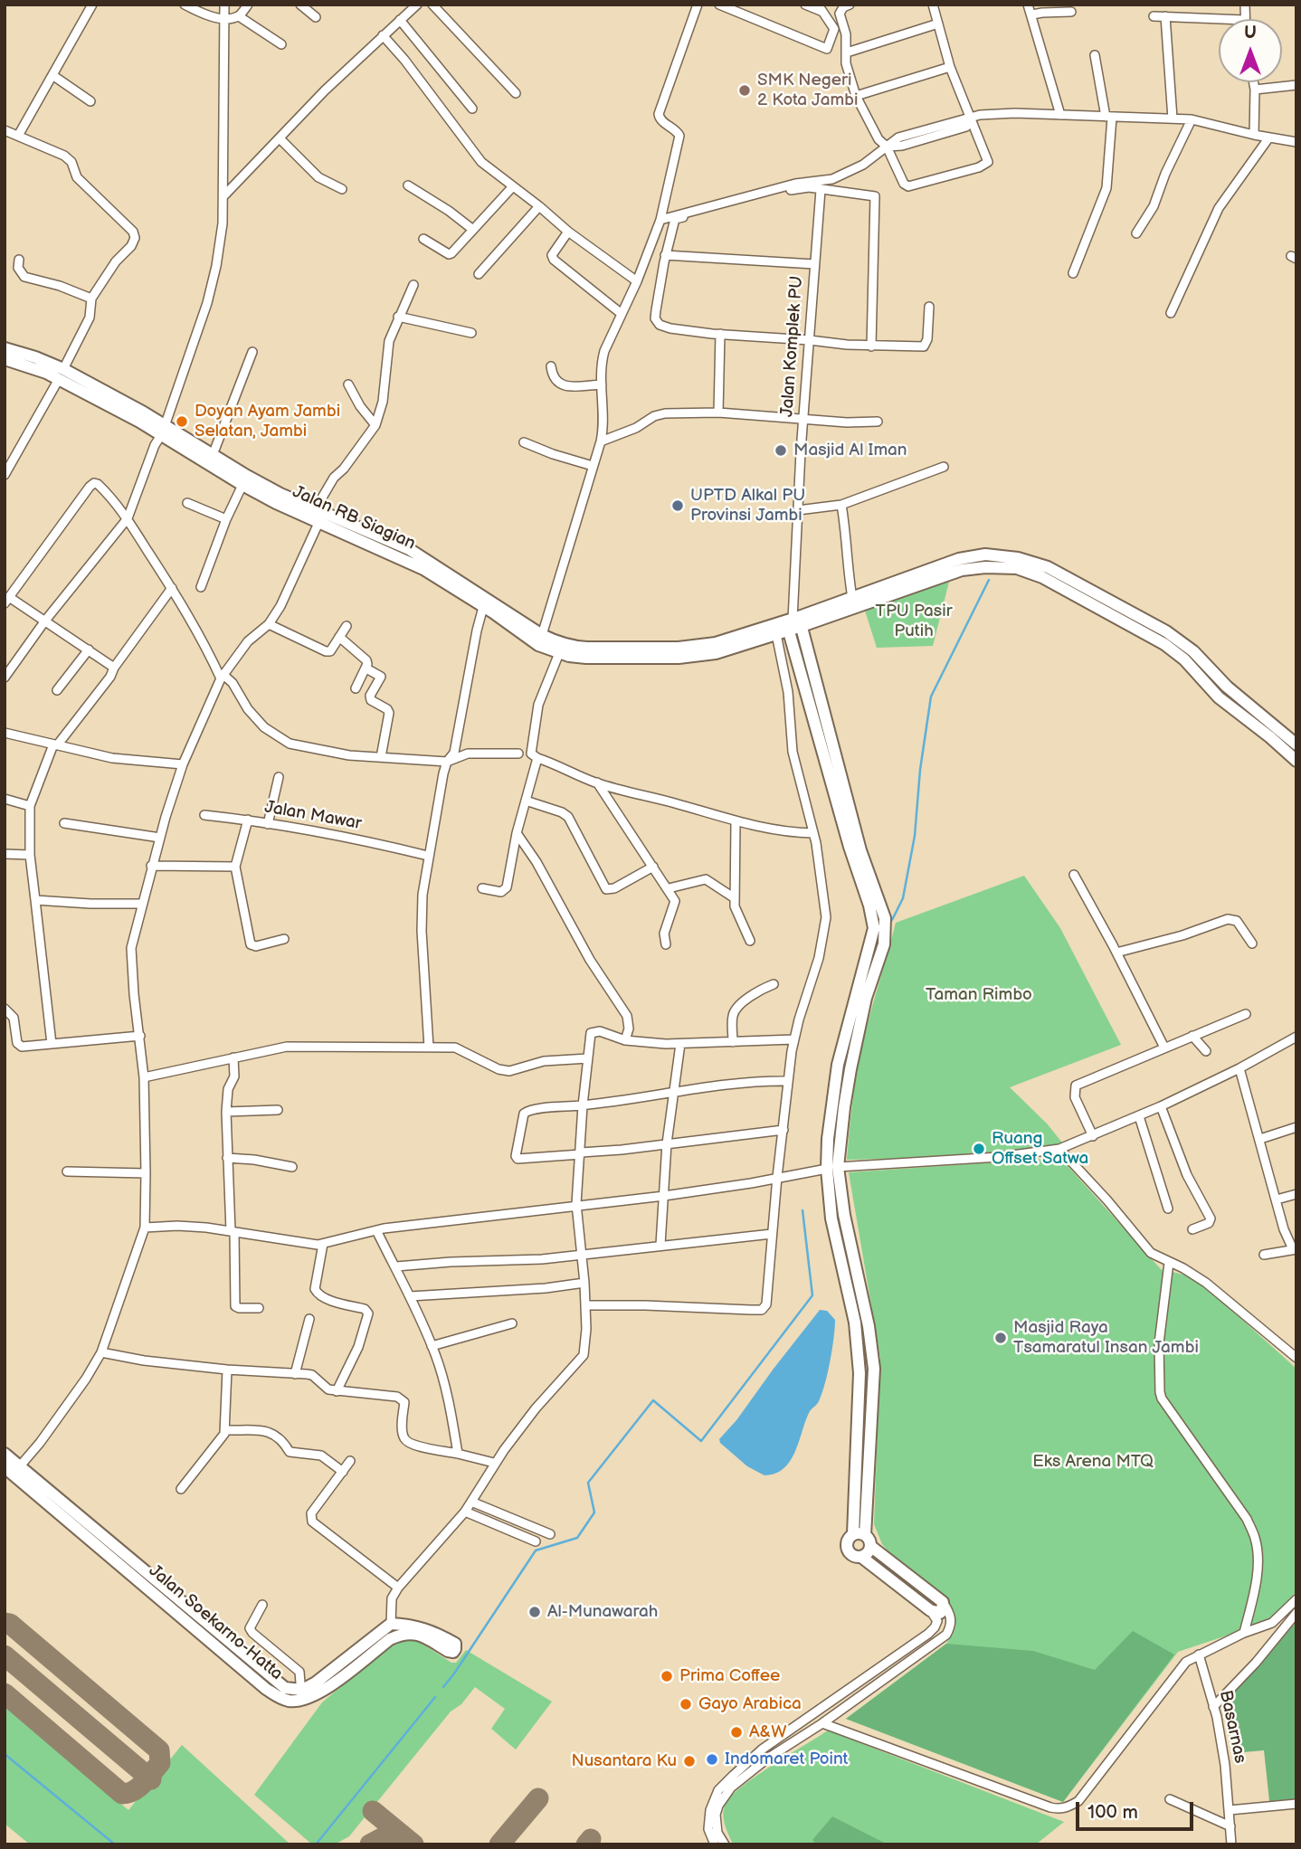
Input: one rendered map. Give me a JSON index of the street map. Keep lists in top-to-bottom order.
{
  "streets": {
    "highway": ["Jalan RB Siagian", "Jalan Soekarno-Hatta"],
    "street": ["Jalan Komplek PU", "Jalan Mawar", "Basarnas"]
  },
  "parks": ["TPU Pasir Putih", "Taman Rimbo", "Eks Arena MTQ"],
  "places": [
    "SMK Negeri 2 Kota Jambi",
    "Doyan Ayam Jambi Selatan, Jambi",
    "Masjid Al Iman",
    "UPTD Alkal PU Provinsi Jambi",
    "Ruang Offset Satwa",
    "Masjid Raya Tsamaratul Insan Jambi",
    "Al-Munawarah",
    "Prima Coffee",
    "Gayo Arabica",
    "A&W",
    "Indomaret Point",
    "Nusantara Ku"
  ],
  "scale_bar": "100 m",
  "north": "top"
}
